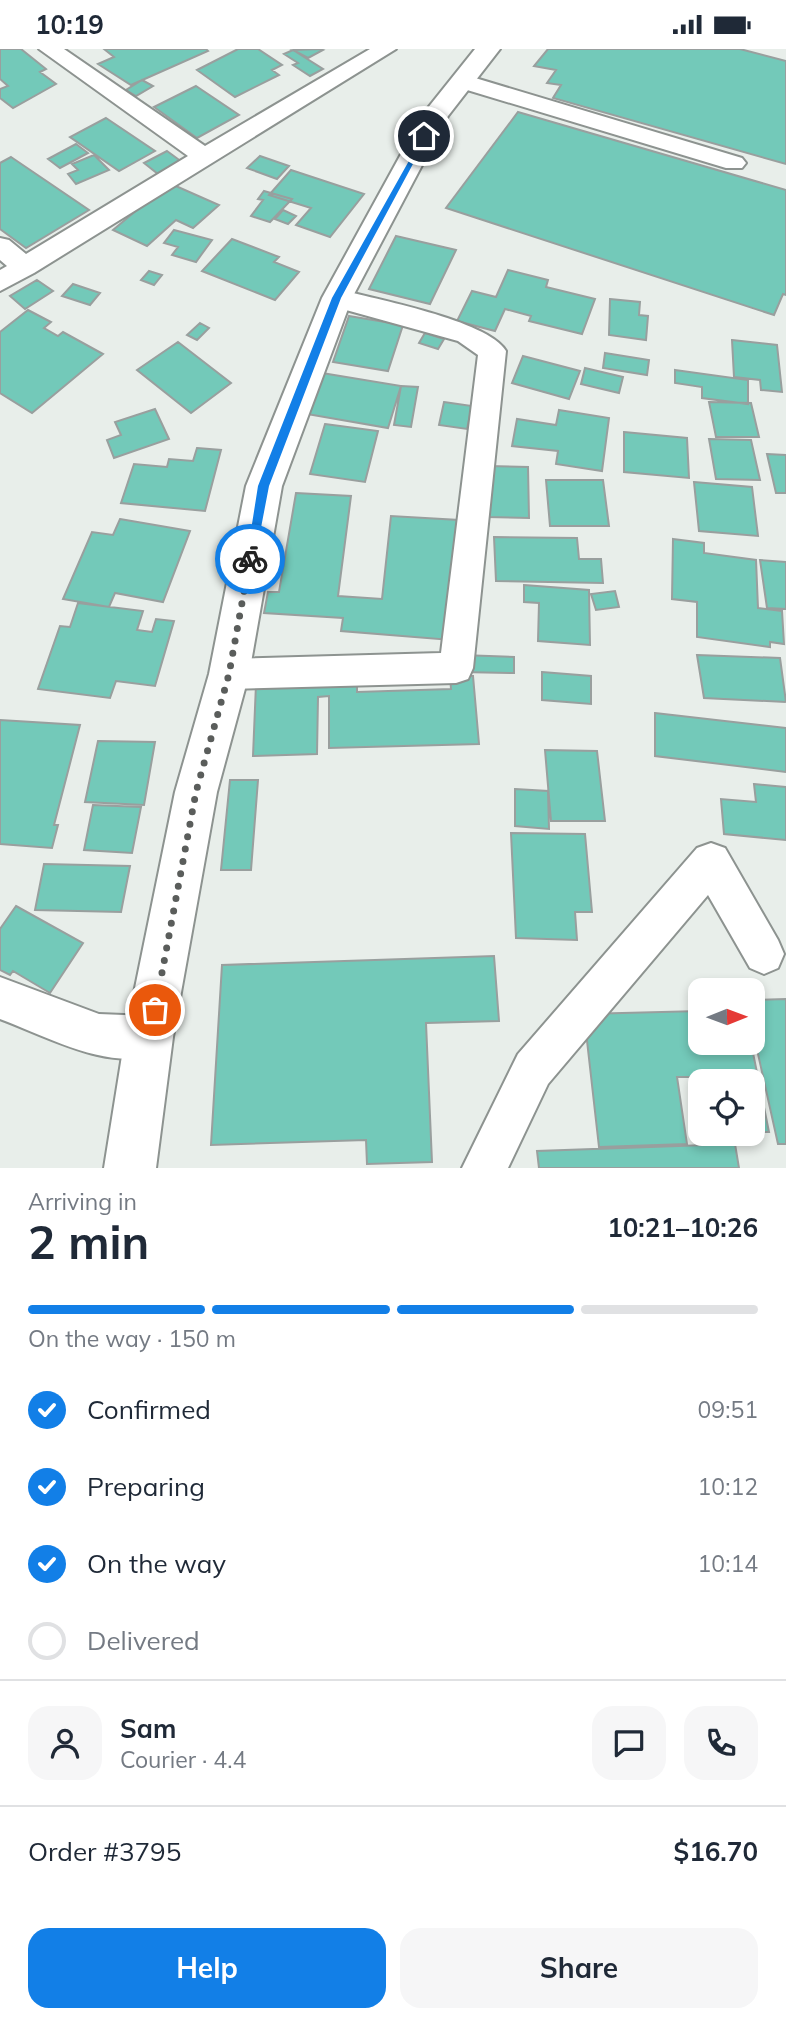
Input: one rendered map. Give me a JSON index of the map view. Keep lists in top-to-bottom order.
{
  "north": "right",
  "page": {
    "status": "10:19",
    "heading": ["2 min", "Arriving in", "10:21–10:26"],
    "panel": [
      "Sam",
      "Courier · 4.4",
      "Order #3795",
      "$16.70"
    ],
    "bar": "On the way · 150 m",
    "list": [
      ["Confirmed", "09:51"],
      ["Preparing", "10:12"],
      ["On the way", "10:14"],
      "Delivered"
    ],
    "buttons": ["Help", "Share"]
  }
}
